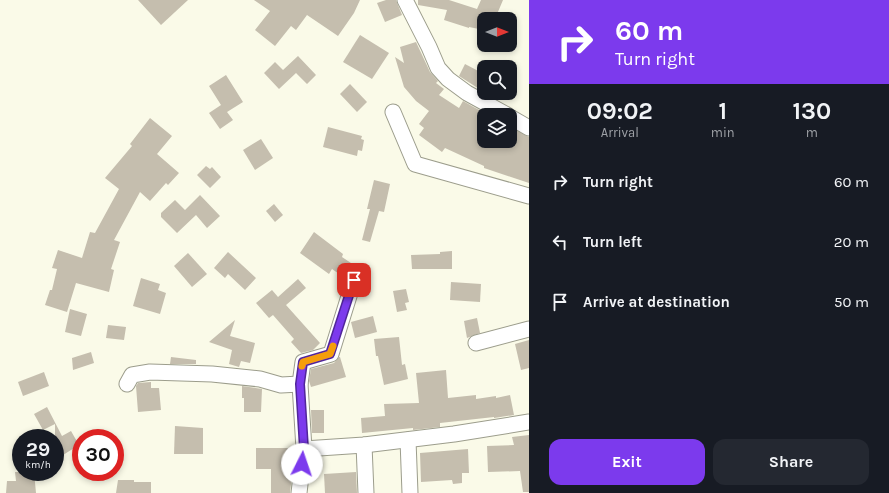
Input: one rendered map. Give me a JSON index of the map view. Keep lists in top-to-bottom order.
{
  "north": "right",
  "page": {
    "turn": ["60 m", "Turn right"],
    "eta": [
      "09:02",
      "Arrival",
      "1",
      "min",
      "130",
      "m"
    ],
    "list": [
      {
        "name": "Turn right",
        "value": "60 m"
      },
      {
        "name": "Turn left",
        "value": "20 m"
      },
      {
        "name": "Arrive at destination",
        "value": "50 m"
      }
    ],
    "speed": "29 km/h",
    "limit": "30",
    "buttons": ["Exit", "Share"]
  }
}
